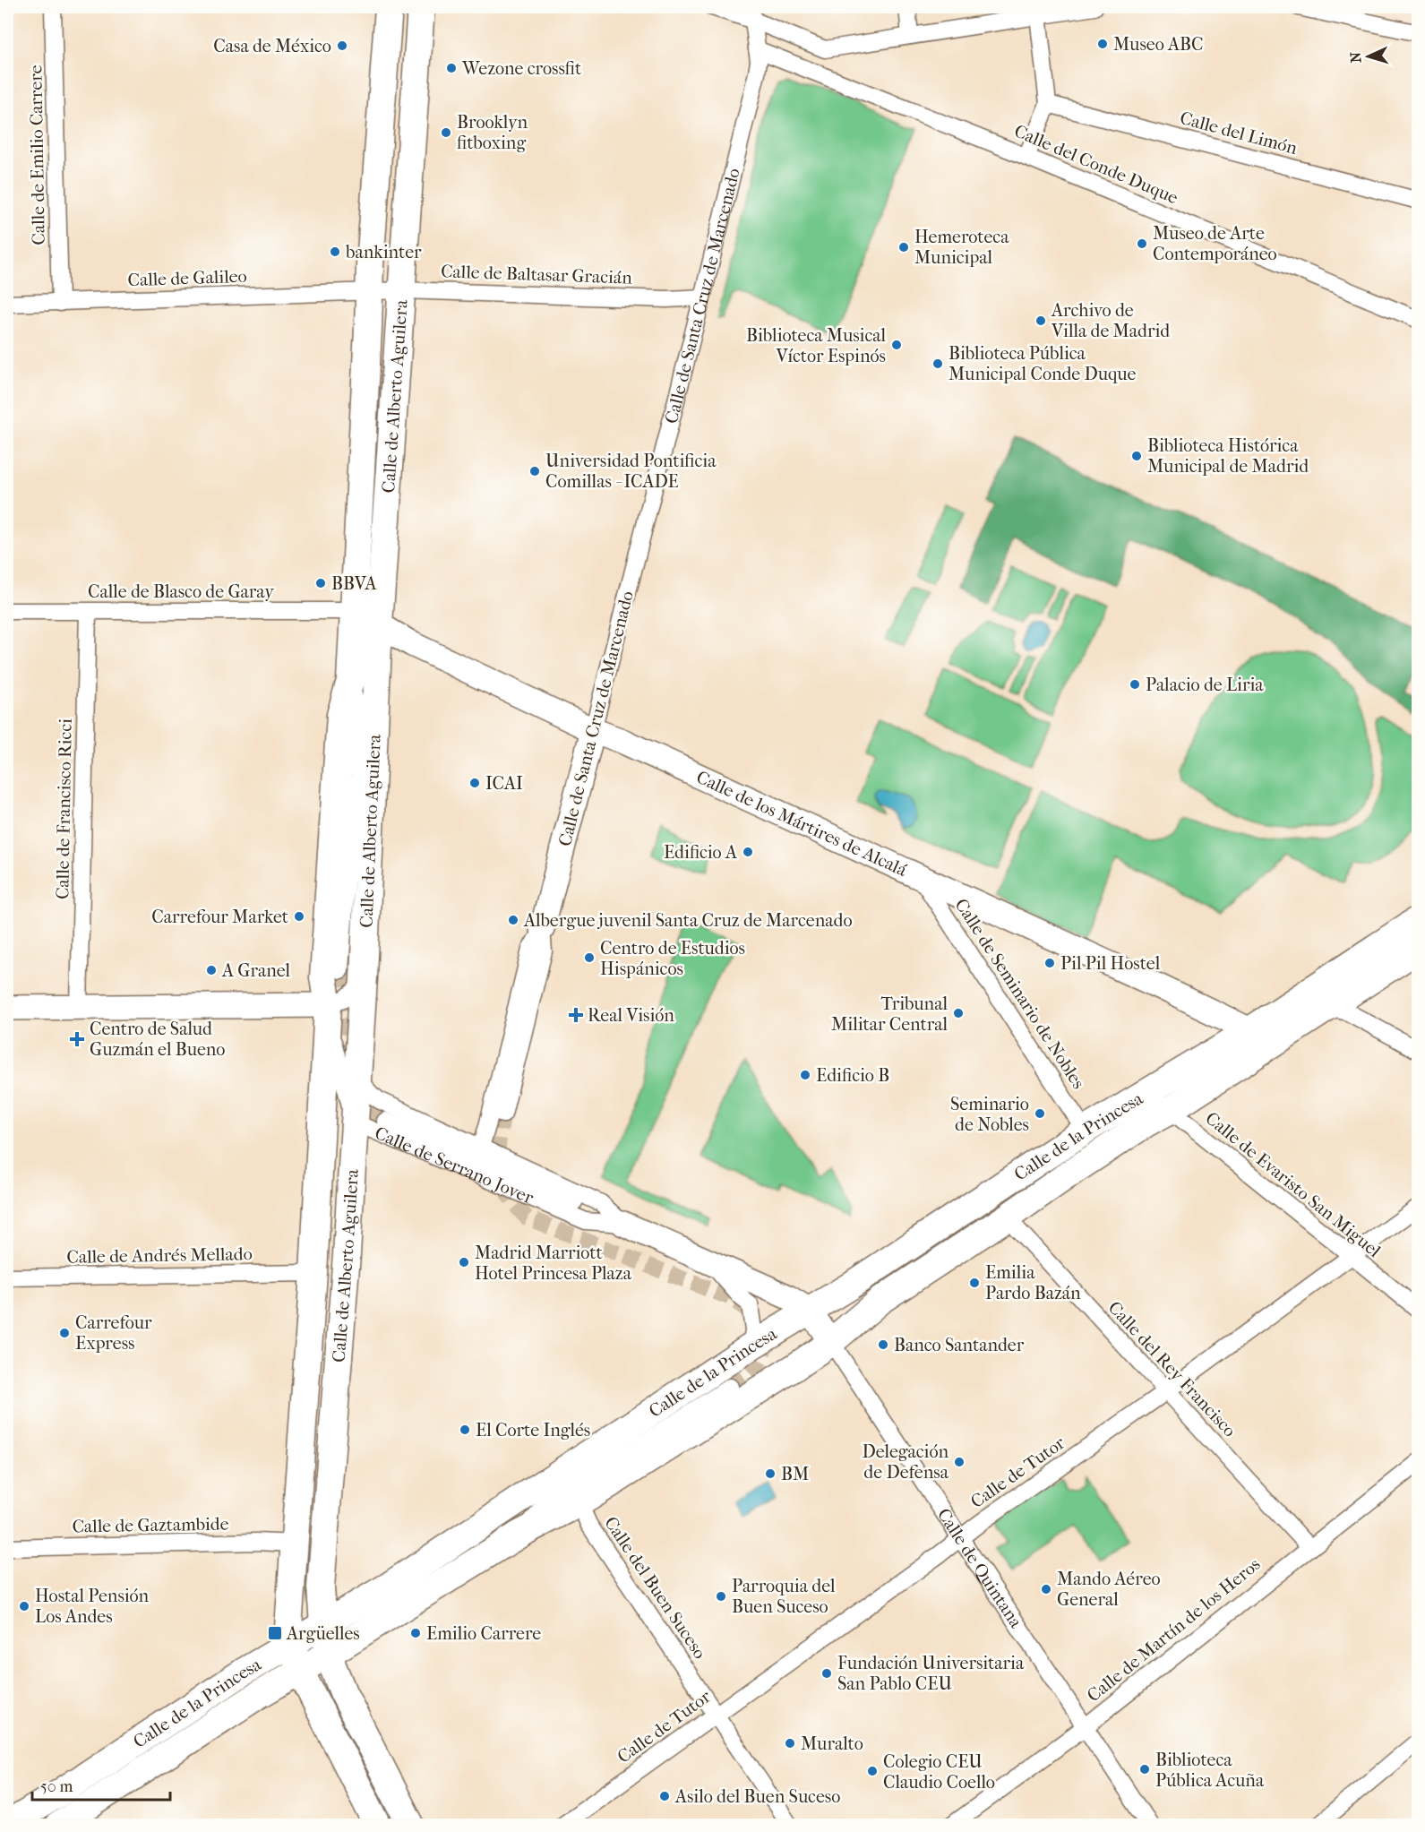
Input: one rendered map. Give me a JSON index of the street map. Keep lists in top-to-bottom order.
{
  "streets": {
    "main road": ["Calle de Alberto Aguilera", "Calle de la Princesa"],
    "street": [
      "Calle del Limón",
      "Calle de Emilio Carrere",
      "Calle del Conde Duque",
      "Calle de Baltasar Gracián",
      "Calle de Galileo",
      "Calle de Santa Cruz de Marcenado",
      "Calle de Blasco de Garay",
      "Calle de Francisco Ricci",
      "Calle de los Mártires de Alcalá",
      "Calle de Seminario de Nobles",
      "Calle de Serrano Jover",
      "Calle de Evaristo San Miguel",
      "Calle de Andrés Mellado",
      "Calle del Rey Francisco",
      "Calle de Tutor",
      "Calle de Gaztambide",
      "Calle de Quintana",
      "Calle del Buen Suceso",
      "Calle de Martín de los Heros"
    ]
  },
  "crossings": [
    ["Calle de Emilio Carrere", "Calle de Galileo"],
    ["Calle del Conde Duque", "Calle de Santa Cruz de Marcenado"],
    ["Calle de Baltasar Gracián", "Calle de Galileo"],
    ["Calle de Baltasar Gracián", "Calle de Santa Cruz de Marcenado"],
    ["Calle de Baltasar Gracián", "Calle de Alberto Aguilera"],
    ["Calle de Galileo", "Calle de Alberto Aguilera"],
    ["Calle de Santa Cruz de Marcenado", "Calle de los Mártires de Alcalá"],
    ["Calle de Santa Cruz de Marcenado", "Calle de Serrano Jover"],
    ["Calle de Alberto Aguilera", "Calle de Blasco de Garay"],
    ["Calle de Alberto Aguilera", "Calle de los Mártires de Alcalá"],
    ["Calle de Alberto Aguilera", "Calle de la Princesa"],
    ["Calle de Alberto Aguilera", "Calle de Serrano Jover"],
    ["Calle de Alberto Aguilera", "Calle de Andrés Mellado"],
    ["Calle de Alberto Aguilera", "Calle de Gaztambide"],
    ["Calle de Blasco de Garay", "Calle de Francisco Ricci"],
    ["Calle de Blasco de Garay", "Calle de los Mártires de Alcalá"],
    ["Calle de los Mártires de Alcalá", "Calle de Seminario de Nobles"],
    ["Calle de los Mártires de Alcalá", "Calle de la Princesa"],
    ["Calle de Seminario de Nobles", "Calle de la Princesa"],
    ["Calle de la Princesa", "Calle de Serrano Jover"],
    ["Calle de la Princesa", "Calle de Evaristo San Miguel"],
    ["Calle de la Princesa", "Calle del Rey Francisco"],
    ["Calle de la Princesa", "Calle de Quintana"],
    ["Calle de la Princesa", "Calle del Buen Suceso"],
    ["Calle de Serrano Jover", "Calle de Quintana"],
    ["Calle de Evaristo San Miguel", "Calle de Tutor"],
    ["Calle del Rey Francisco", "Calle de Tutor"],
    ["Calle del Rey Francisco", "Calle de Martín de los Heros"],
    ["Calle de Tutor", "Calle de Quintana"],
    ["Calle de Tutor", "Calle del Buen Suceso"],
    ["Calle de Quintana", "Calle de Martín de los Heros"]
  ],
  "places": {
    "other": [
      "Museo ABC",
      "Casa de México",
      "Wezone crossfit",
      "Brooklyn fitboxing",
      "Museo de Arte Contemporáneo",
      "Hemeroteca Municipal",
      "bankinter",
      "Archivo de Villa de Madrid",
      "Biblioteca Musical Víctor Espinós",
      "Biblioteca Pública Municipal Conde Duque",
      "Biblioteca Histórica Municipal de Madrid",
      "Universidad Pontificia Comillas - ICADE",
      "BBVA",
      "Palacio de Liria",
      "ICAI",
      "Edificio A",
      "Carrefour Market",
      "Albergue juvenil Santa Cruz de Marcenado",
      "Centro de Estudios Hispánicos",
      "Pil Pil Hostel",
      "A Granel",
      "Tribunal Militar Central",
      "Edificio B",
      "Seminario de Nobles",
      "Madrid Marriott Hotel Princesa Plaza",
      "Emilia Pardo Bazán",
      "Carrefour Express",
      "Banco Santander",
      "El Corte Inglés",
      "Delegación de Defensa",
      "BM",
      "Mando Aéreo General",
      "Parroquia del Buen Suceso",
      "Hostal Pensión Los Andes",
      "Emilio Carrere",
      "Fundación Universitaria San Pablo CEU",
      "Muralto",
      "Biblioteca Pública Acuña",
      "Colegio CEU Claudio Coello",
      "Asilo del Buen Suceso"
    ],
    "health": ["Real Visión", "Centro de Salud Guzmán el Bueno"],
    "transit": ["Argüelles"]
  },
  "scale_bar": "50 m",
  "north": "left"
}
